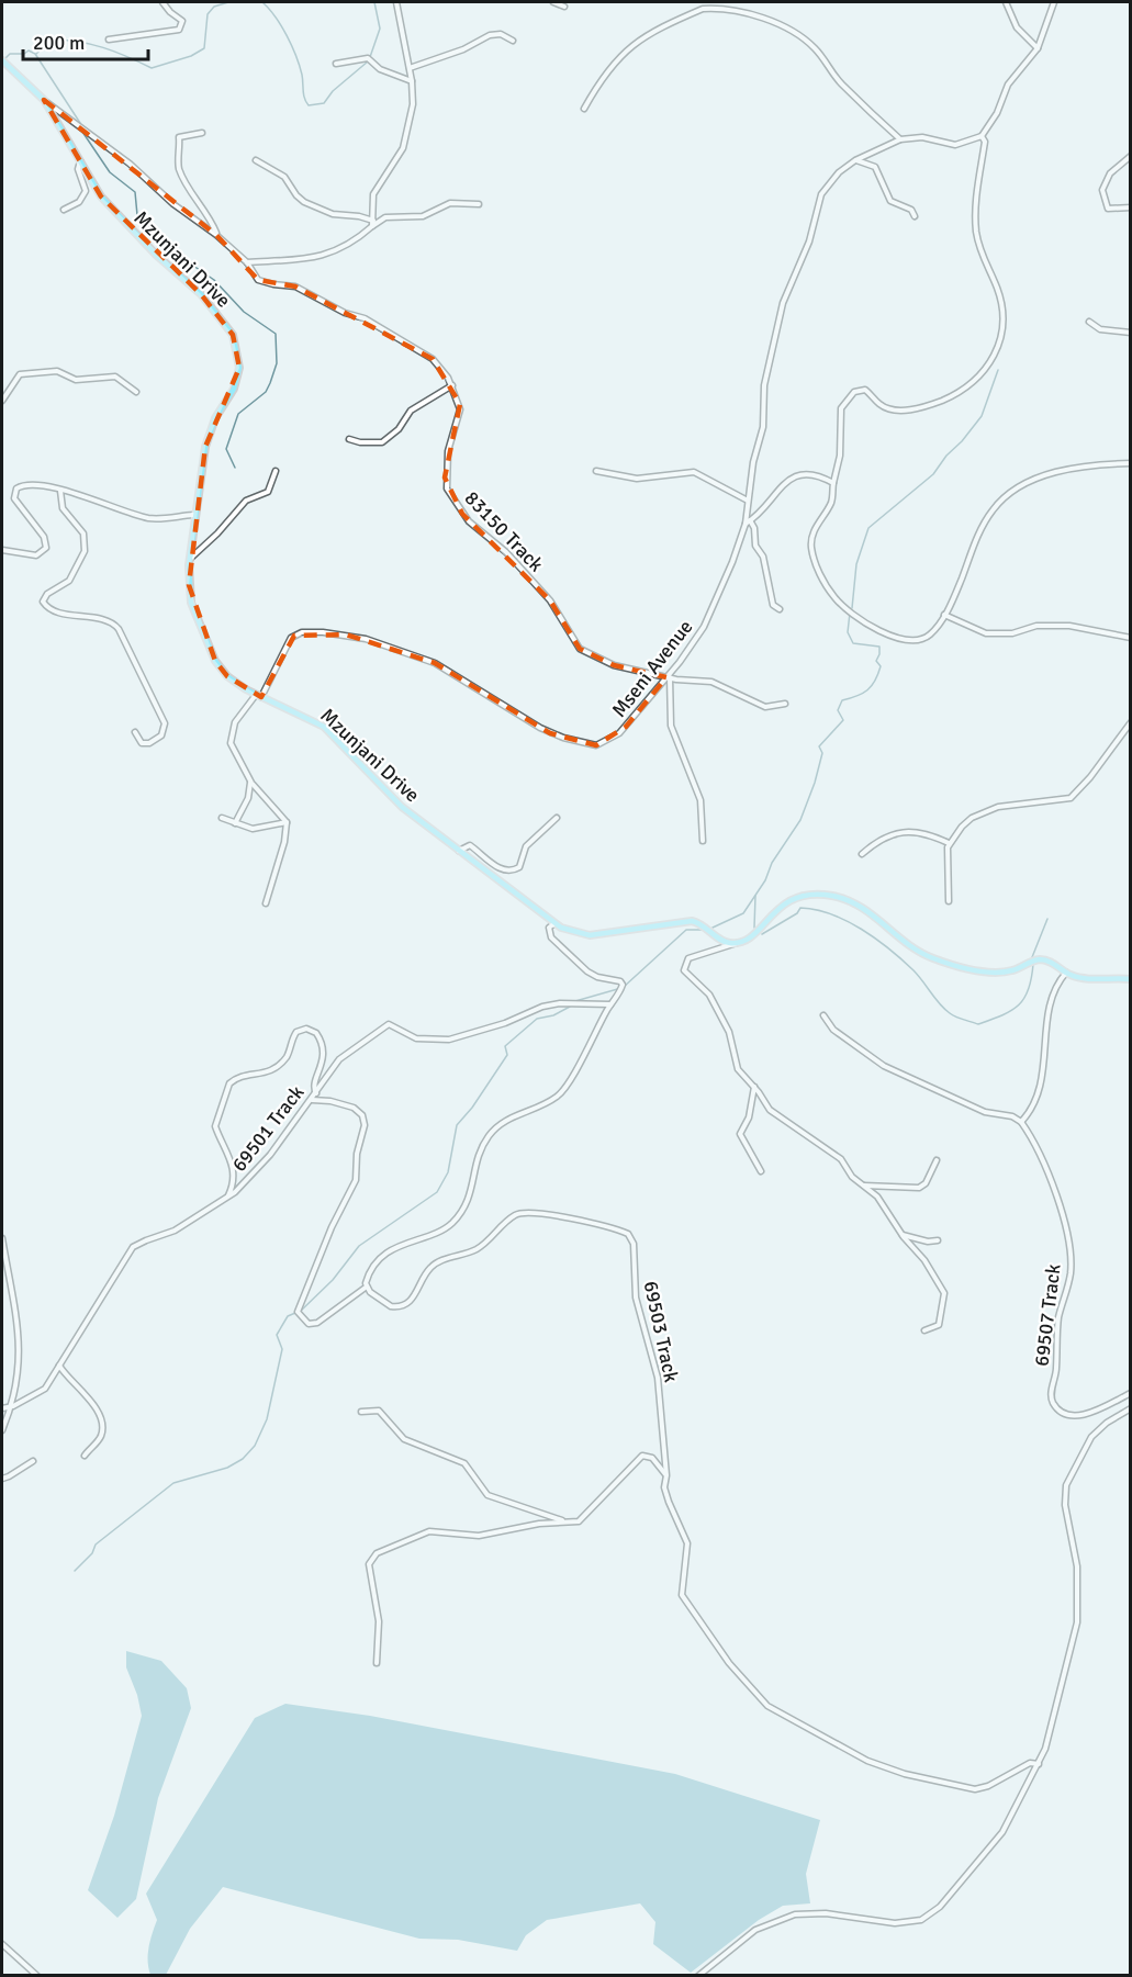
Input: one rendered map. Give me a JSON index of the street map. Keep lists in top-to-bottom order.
{
  "streets": {
    "main road": ["Mzunjani Drive"],
    "street": [
      "83150 Track",
      "Mseni Avenue",
      "69501 Track",
      "69507 Track",
      "69503 Track"
    ]
  },
  "crossings": [
    ["Mzunjani Drive", "Mseni Avenue"],
    ["83150 Track", "Mseni Avenue"]
  ],
  "scale_bar": "200 m"
}
